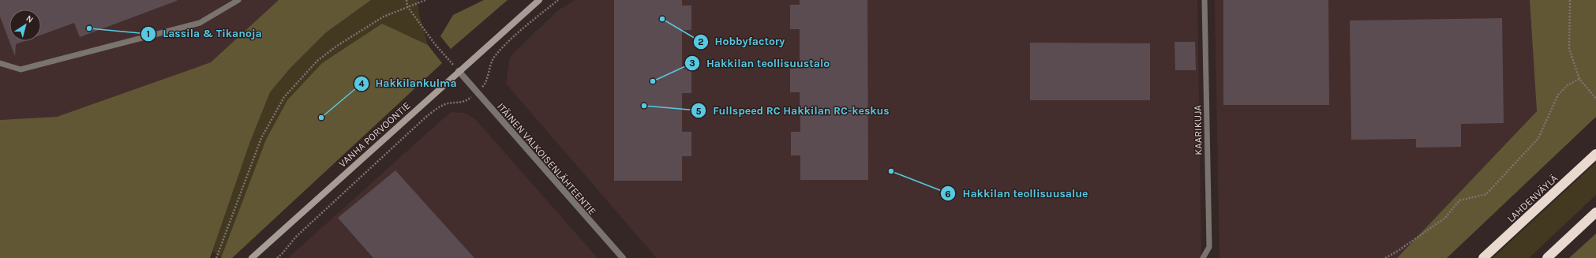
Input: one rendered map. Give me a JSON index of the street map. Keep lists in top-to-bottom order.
{
  "streets": {
    "highway": ["LAHDENVÄYLÄ"],
    "main road": ["VANHA PORVOONTIE"],
    "street": ["ITÄINEN VALKOISENLÄHTEENTIE"],
    "lane": ["KAARIKUJA"]
  },
  "crossings": [
    ["VANHA PORVOONTIE", "ITÄINEN VALKOISENLÄHTEENTIE"]
  ],
  "places": [
    "Hobbyfactory",
    "Lassila & Tikanoja",
    "Hakkilan teollisuustalo",
    "Fullspeed RC Hakkilan RC-keskus",
    "Hakkilankulma",
    "Hakkilan teollisuusalue"
  ],
  "north": "top right"
}
